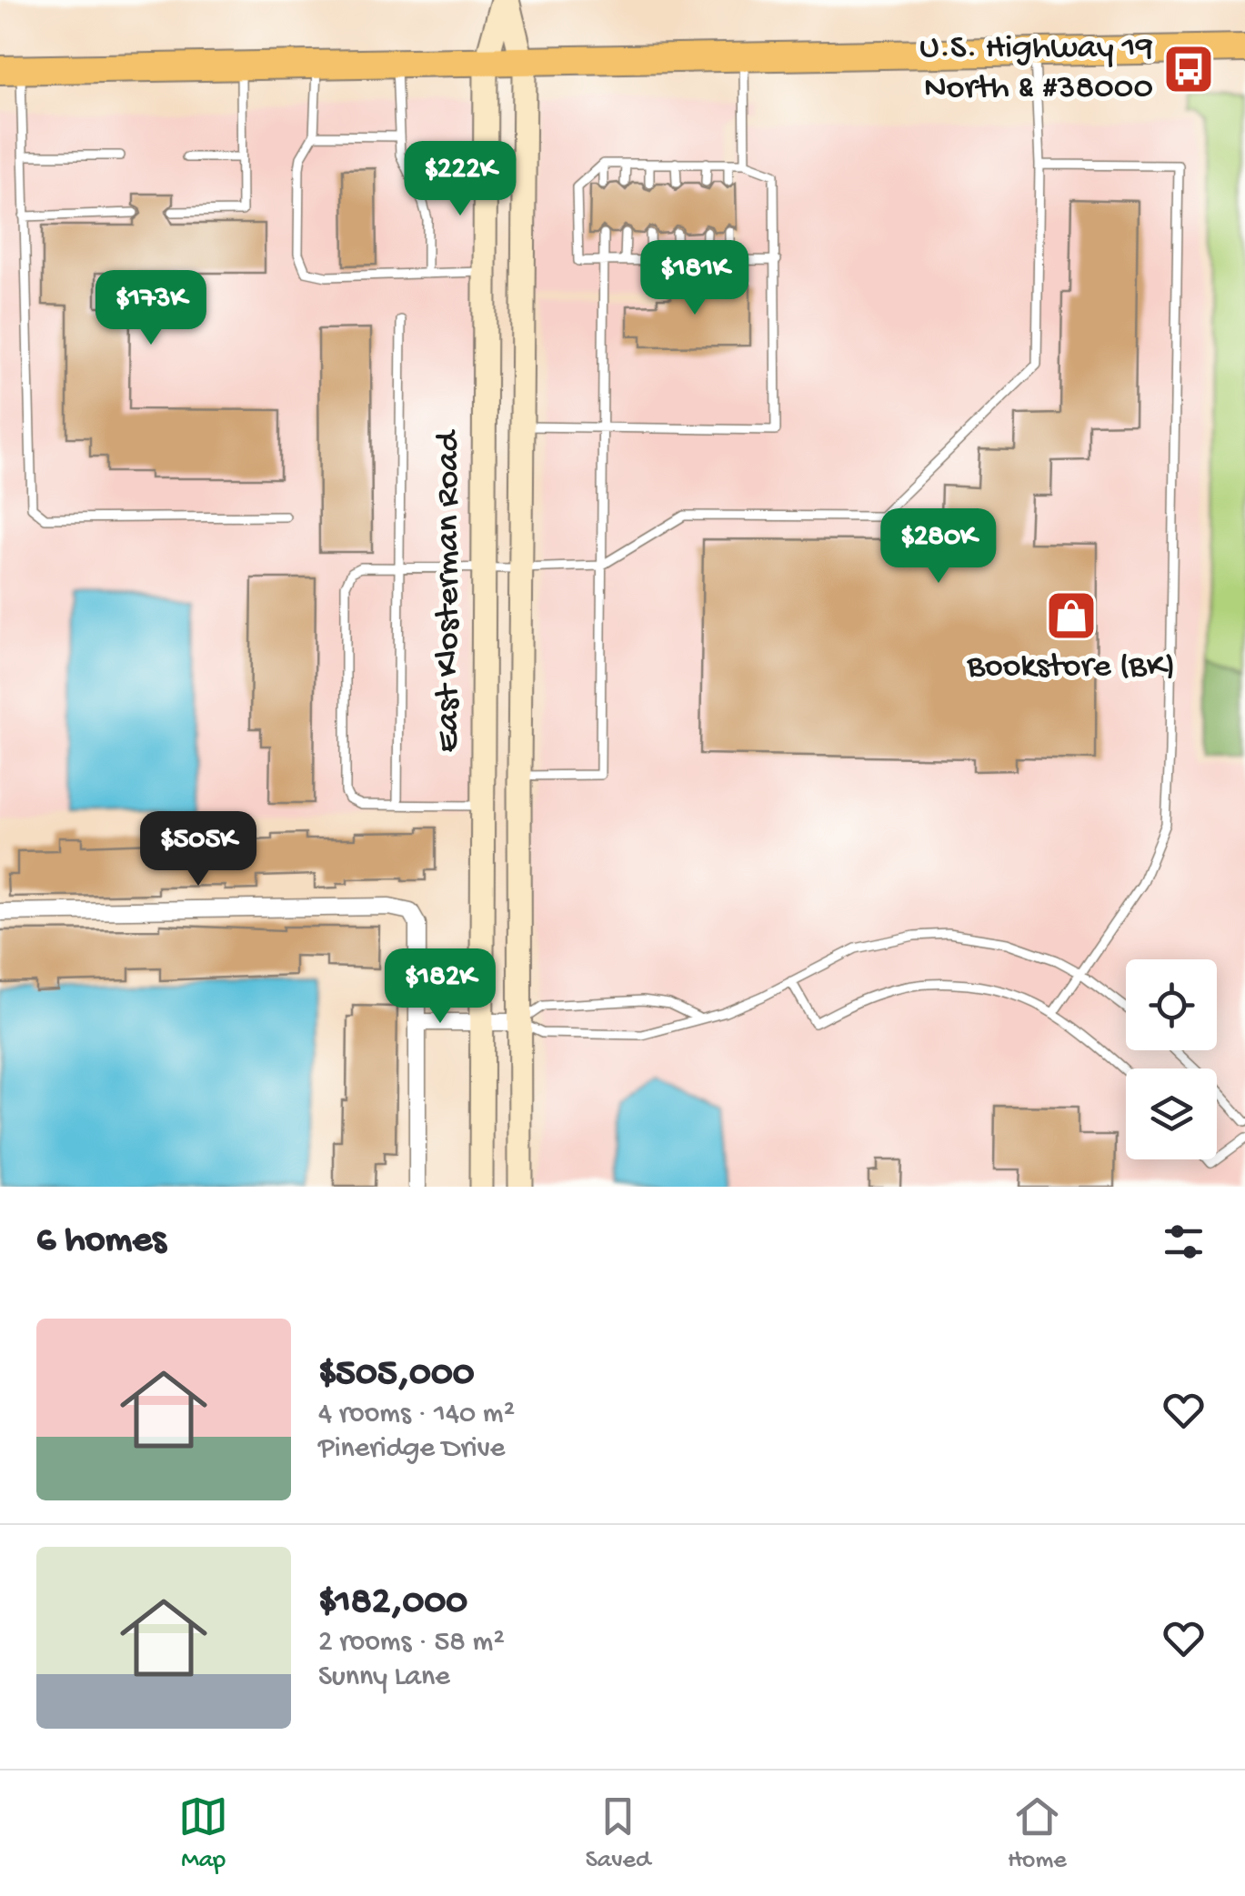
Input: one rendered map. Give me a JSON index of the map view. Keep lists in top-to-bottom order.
{
  "streets": {
    "main road": ["East Klosterman Road"]
  },
  "places": {
    "bus stop": ["U.S. Highway 19 North & #38000"],
    "shop": ["Bookstore (BK)"]
  },
  "page": {
    "price": [
      "$222K",
      "$181K",
      "$173K",
      "$280K",
      "$505K",
      "$182K"
    ],
    "heading": "6 homes",
    "list": [
      {
        "name": "$505,000",
        "note": "4 rooms · 140 m² · Pineridge Drive"
      },
      {
        "name": "$182,000",
        "note": "2 rooms · 58 m² · Sunny Lane"
      }
    ],
    "tabs": ["Map", "Saved", "Home"]
  }
}
